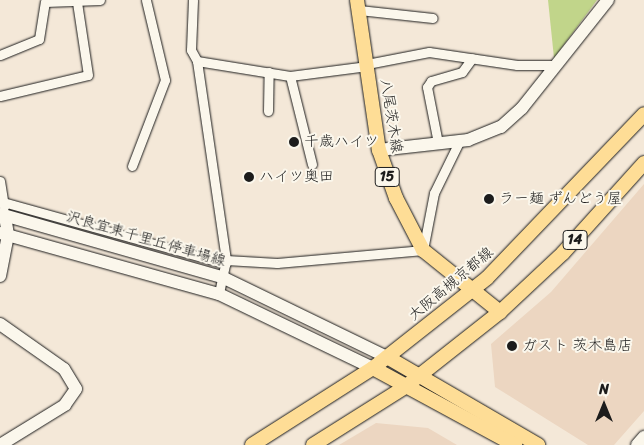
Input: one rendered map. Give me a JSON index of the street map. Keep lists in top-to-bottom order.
{
  "streets": {
    "main road": [
      "八尾茨木線",
      "15",
      "沢良宜東千里丘停車場線",
      "14",
      "大阪高槻京都線"
    ]
  },
  "crossings": [
    ["八尾茨木線", "14"],
    ["八尾茨木線", "大阪高槻京都線"],
    ["沢良宜東千里丘停車場線", "大阪高槻京都線"]
  ],
  "places": [
    "千歳ハイツ",
    "ハイツ奥田",
    "ラー麺 ずんどう屋",
    "ガスト 茨木島店"
  ],
  "north": "top"
}
